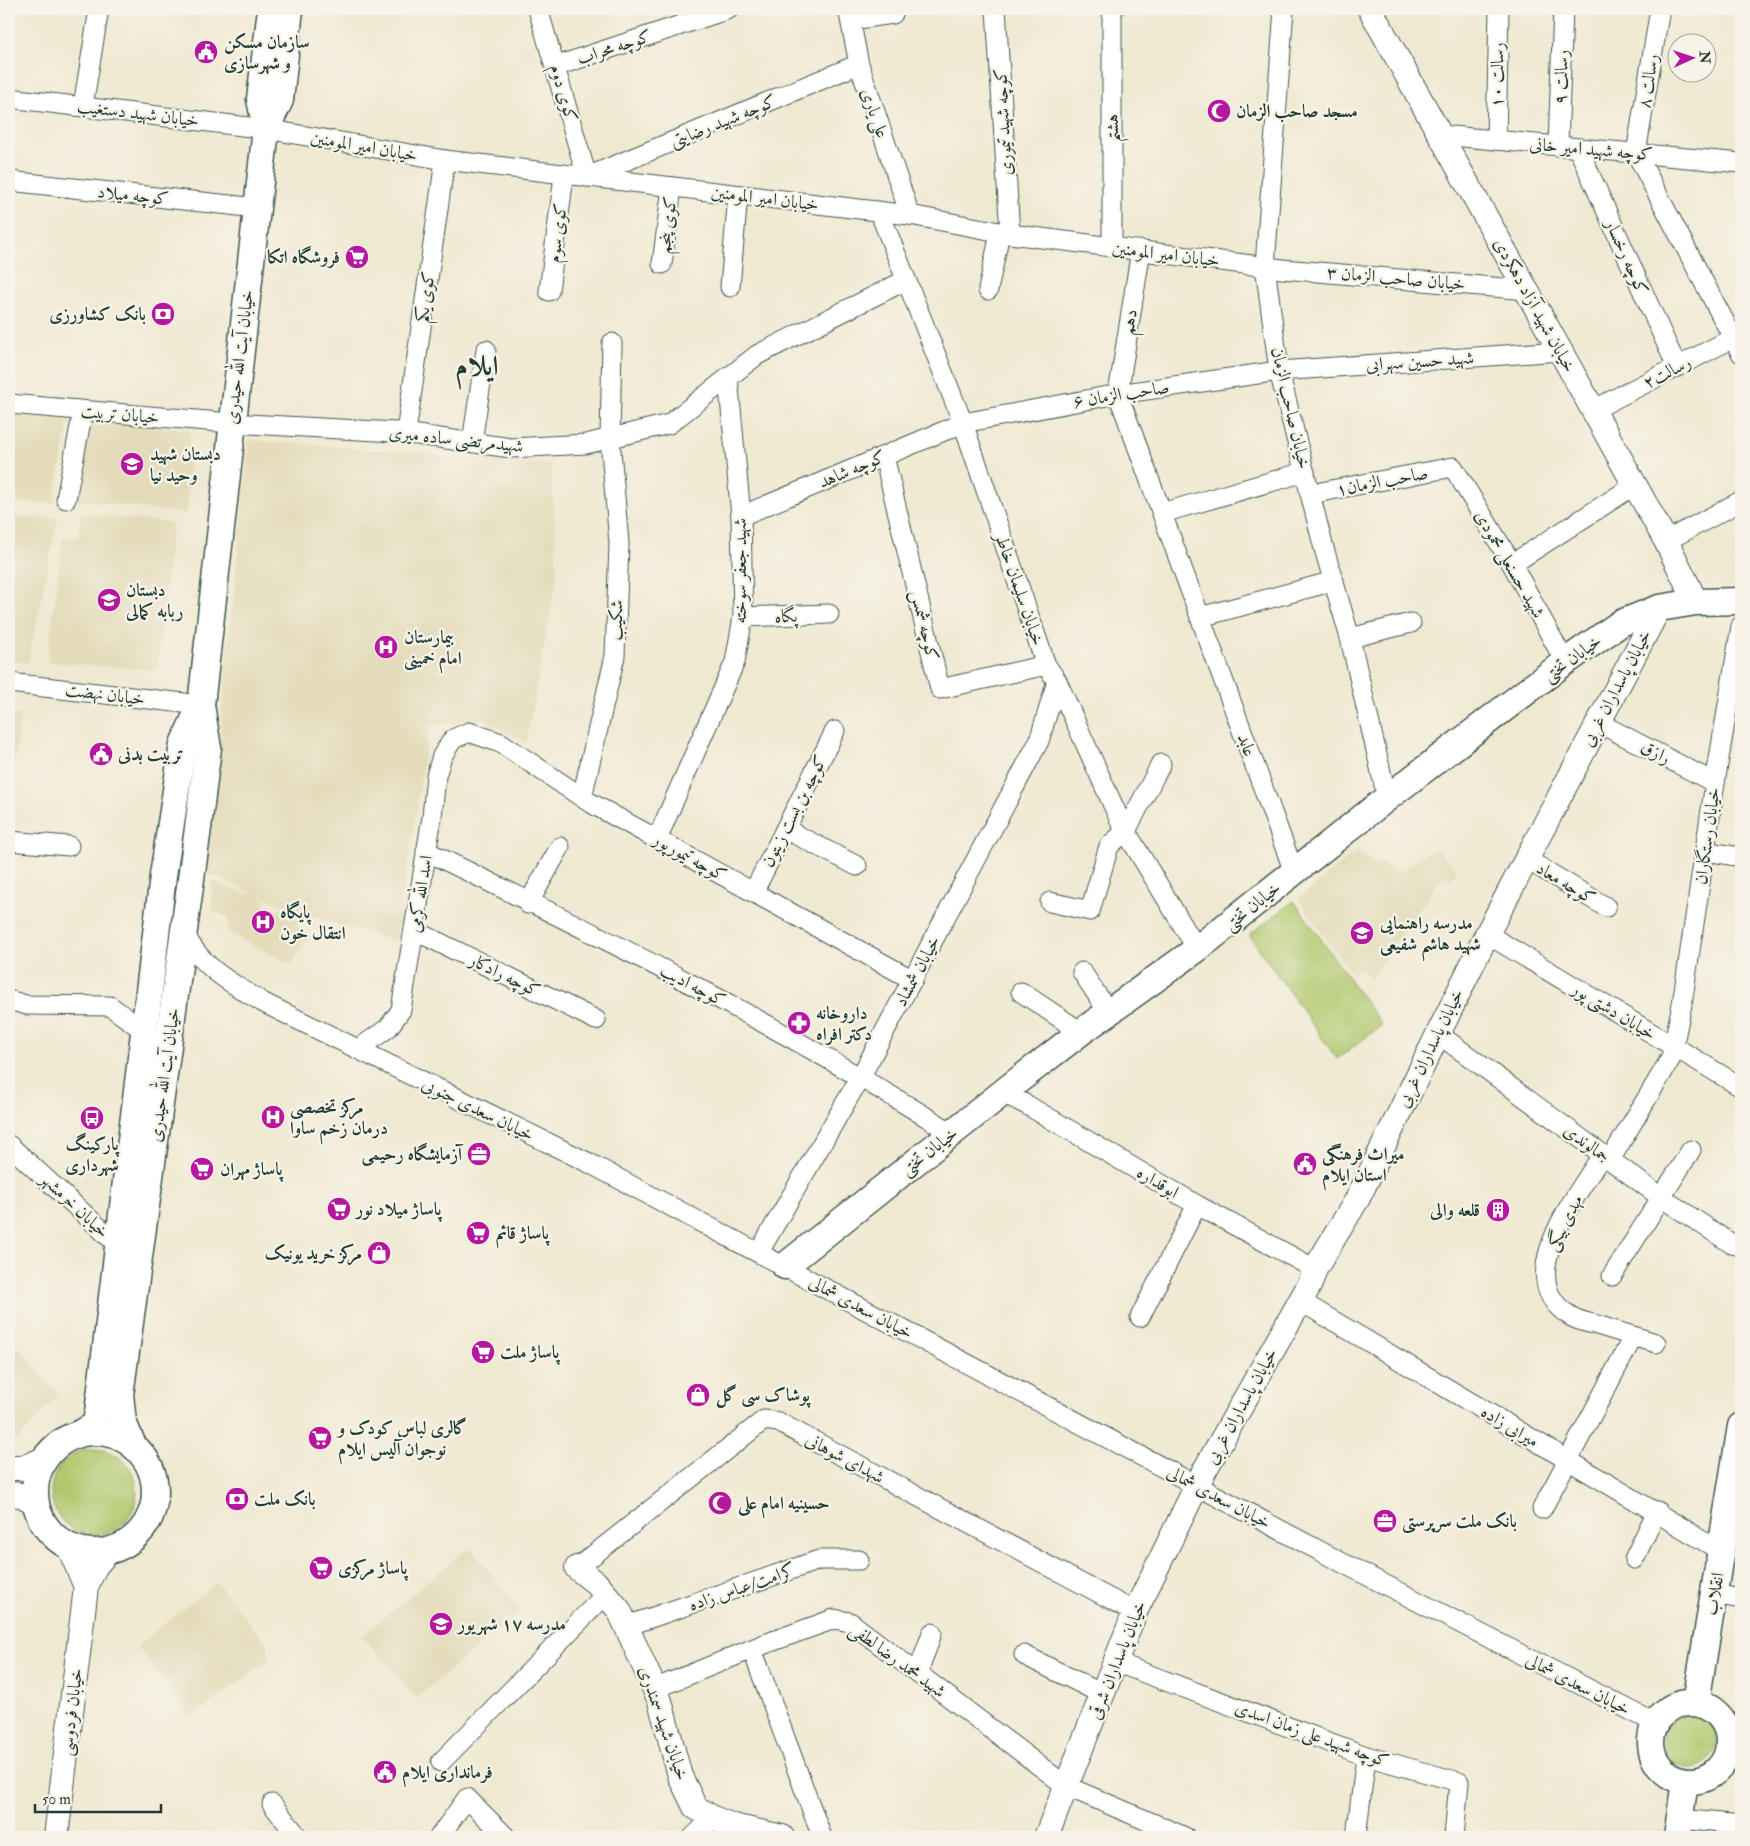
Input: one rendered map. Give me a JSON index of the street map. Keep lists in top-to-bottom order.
{
  "streets": {
    "main road": ["خیابان آیت الله حیدری", "خیابان تختی", "انقلاب"],
    "street": [
      "کوچه محراب",
      "رسالت ۱۰",
      "رسالت ۹",
      "رسالت ۸",
      "کوی دوم",
      "خیابان شهید دستغیب",
      "علی یاری",
      "کوچه شهید رضایتی",
      "کوچه شهید تیموری",
      "هشتم",
      "خیابان امیر المومنین",
      "کوچه شهید امیر خانی",
      "کوچه میلاد",
      "کوی پنجم",
      "کوی سوم",
      "کوچه رخسار",
      "خیابان صاحب الزمان ۳",
      "کوی یکم",
      "خیابان شهید آزاد دهکردی",
      "دهم",
      "شهید حسین سهرابی",
      "رسالت۲",
      "صاحب الزمان ۶",
      "خیابان صاحب الزمان",
      "خیابان تربیت",
      "شهیدمرتضی ساده میری",
      "کوچه شاهد",
      "صاحب الزمان۱",
      "شهید حسنعلی محمودی",
      "شهید جعفر سوخته",
      "خیابان سلیمان خاطر",
      "پگاه",
      "شکیب",
      "کوچه شمس",
      "خیابان پاسداران غربی",
      "خیابان نهضت",
      "عابد",
      "رازق",
      "کوچه بن بست زیتون",
      "خیابان رستگاران",
      "کوچه تیمورپور",
      "کوچه معاد",
      "اسد الله کرمی",
      "خیابان شمشاد",
      "کوچه رادکار",
      "کوچه ادیب",
      "خیابان دشتی پور",
      "خیابان سعدی جنوبی",
      "جمالوندی",
      "ابوقداره",
      "خیابان خرمشهر",
      "مهدی بیگی",
      "خیابان سعدی شمالی",
      "میرابی زاده",
      "شهدای شوهانی",
      "کرامت/عباس زاده",
      "شهید محمد رضا لطفی",
      "خیابان پاسداران شرقی",
      "خیابان فردوسی",
      "خیابان شهید سمندری",
      "کوچه شهید علی زمان اسدی"
    ]
  },
  "crossings": [
    ["کوچه محراب", "کوی دوم"],
    ["رسالت ۱۰", "کوچه شهید امیر خانی"],
    ["رسالت ۹", "کوچه شهید امیر خانی"],
    ["رسالت ۸", "کوچه شهید امیر خانی"],
    ["کوی دوم", "کوچه شهید رضایتی"],
    ["کوی دوم", "خیابان امیر المومنین"],
    ["خیابان شهید دستغیب", "خیابان امیر المومنین"],
    ["خیابان شهید دستغیب", "خیابان آیت الله حیدری"],
    ["علی یاری", "کوچه شهید رضایتی"],
    ["علی یاری", "خیابان امیر المومنین"],
    ["کوچه شهید رضایتی", "خیابان امیر المومنین"],
    ["کوچه شهید تیموری", "خیابان امیر المومنین"],
    ["هشتم", "خیابان امیر المومنین"],
    ["خیابان امیر المومنین", "کوی پنجم"],
    ["خیابان امیر المومنین", "کوی سوم"],
    ["خیابان امیر المومنین", "خیابان صاحب الزمان ۳"],
    ["خیابان امیر المومنین", "کوی یکم"],
    ["خیابان امیر المومنین", "دهم"],
    ["خیابان امیر المومنین", "خیابان آیت الله حیدری"],
    ["خیابان امیر المومنین", "خیابان صاحب الزمان"],
    ["خیابان امیر المومنین", "خیابان سلیمان خاطر"],
    ["کوچه شهید امیر خانی", "کوچه رخسار"],
    ["کوچه شهید امیر خانی", "خیابان شهید آزاد دهکردی"],
    ["کوچه میلاد", "خیابان آیت الله حیدری"],
    ["کوچه رخسار", "رسالت۲"],
    ["خیابان صاحب الزمان ۳", "خیابان شهید آزاد دهکردی"],
    ["خیابان صاحب الزمان ۳", "خیابان صاحب الزمان"],
    ["کوی یکم", "شهیدمرتضی ساده میری"],
    ["خیابان شهید آزاد دهکردی", "شهید حسین سهرابی"],
    ["خیابان شهید آزاد دهکردی", "رسالت۲"],
    ["خیابان شهید آزاد دهکردی", "خیابان تختی"],
    ["دهم", "صاحب الزمان ۶"],
    ["دهم", "عابد"],
    ["خیابان آیت الله حیدری", "خیابان تربیت"],
    ["خیابان آیت الله حیدری", "شهیدمرتضی ساده میری"],
    ["خیابان آیت الله حیدری", "خیابان نهضت"],
    ["خیابان آیت الله حیدری", "خیابان سعدی جنوبی"],
    ["خیابان آیت الله حیدری", "خیابان خرمشهر"],
    ["خیابان آیت الله حیدری", "خیابان فردوسی"],
    ["شهید حسین سهرابی", "صاحب الزمان ۶"],
    ["شهید حسین سهرابی", "خیابان صاحب الزمان"],
    ["صاحب الزمان ۶", "خیابان صاحب الزمان"],
    ["صاحب الزمان ۶", "کوچه شاهد"],
    ["صاحب الزمان ۶", "خیابان سلیمان خاطر"],
    ["صاحب الزمان ۶", "عابد"],
    ["خیابان صاحب الزمان", "صاحب الزمان۱"],
    ["خیابان صاحب الزمان", "خیابان تختی"],
    ["خیابان تربیت", "شهیدمرتضی ساده میری"],
    ["شهیدمرتضی ساده میری", "شهید جعفر سوخته"],
    ["شهیدمرتضی ساده میری", "خیابان سلیمان خاطر"],
    ["شهیدمرتضی ساده میری", "شکیب"],
    ["کوچه شاهد", "شهید جعفر سوخته"],
    ["کوچه شاهد", "خیابان سلیمان خاطر"],
    ["کوچه شاهد", "کوچه شمس"],
    ["صاحب الزمان۱", "شهید حسنعلی محمودی"],
    ["شهید حسنعلی محمودی", "خیابان تختی"],
    ["شهید جعفر سوخته", "پگاه"],
    ["شهید جعفر سوخته", "کوچه تیمورپور"],
    ["خیابان سلیمان خاطر", "کوچه شمس"],
    ["خیابان سلیمان خاطر", "خیابان تختی"],
    ["خیابان سلیمان خاطر", "خیابان شمشاد"],
    ["شکیب", "کوچه تیمورپور"],
    ["خیابان تختی", "خیابان پاسداران غربی"],
    ["خیابان تختی", "عابد"],
    ["خیابان تختی", "کوچه ادیب"],
    ["خیابان تختی", "خیابان سعدی جنوبی"],
    ["خیابان تختی", "ابوقداره"],
    ["خیابان تختی", "خیابان سعدی شمالی"],
    ["خیابان پاسداران غربی", "رازق"],
    ["خیابان پاسداران غربی", "کوچه معاد"],
    ["خیابان پاسداران غربی", "خیابان دشتی پور"],
    ["خیابان پاسداران غربی", "جمالوندی"],
    ["خیابان پاسداران غربی", "ابوقداره"],
    ["خیابان پاسداران غربی", "خیابان سعدی شمالی"],
    ["خیابان پاسداران غربی", "میرابی زاده"],
    ["خیابان پاسداران غربی", "خیابان پاسداران شرقی"],
    ["رازق", "خیابان رستگاران"],
    ["کوچه بن بست زیتون", "کوچه تیمورپور"],
    ["خیابان رستگاران", "خیابان دشتی پور"],
    ["خیابان رستگاران", "جمالوندی"],
    ["خیابان رستگاران", "مهدی بیگی"],
    ["کوچه تیمورپور", "اسد الله کرمی"],
    ["کوچه تیمورپور", "خیابان شمشاد"],
    ["اسد الله کرمی", "کوچه رادکار"],
    ["اسد الله کرمی", "کوچه ادیب"],
    ["اسد الله کرمی", "خیابان سعدی جنوبی"],
    ["خیابان شمشاد", "کوچه ادیب"],
    ["خیابان شمشاد", "خیابان سعدی جنوبی"],
    ["خیابان سعدی جنوبی", "خیابان سعدی شمالی"],
    ["جمالوندی", "مهدی بیگی"],
    ["خیابان سعدی شمالی", "انقلاب"],
    ["خیابان سعدی شمالی", "خیابان پاسداران شرقی"],
    ["میرابی زاده", "انقلاب"],
    ["شهدای شوهانی", "خیابان پاسداران شرقی"],
    ["شهدای شوهانی", "خیابان شهید سمندری"],
    ["کرامت/عباس زاده", "خیابان شهید سمندری"],
    ["شهید محمد رضا لطفی", "خیابان پاسداران شرقی"],
    ["شهید محمد رضا لطفی", "خیابان شهید سمندری"],
    ["خیابان پاسداران شرقی", "کوچه شهید علی زمان اسدی"]
  ],
  "districts": ["ایلام"],
  "places": {
    "public building": [
      "سازمان مسکن و شهرسازی",
      "تربیت بدنی",
      "میراث فرهنگی استان ایلام",
      "فرمانداری ایلام"
    ],
    "mosque": ["مسجد صاحب الزمان", "حسینیه امام علی"],
    "supermarket": [
      "فروشگاه اتکا",
      "پاساژ مهران",
      "پاساژ میلاد نور",
      "پاساژ قائم",
      "پاساژ ملت",
      "گالری لباس کودک و نوجوان آلیس ایلام",
      "پاساژ مرکزی"
    ],
    "bank": ["بانک کشاورزی", "بانک ملت"],
    "school or university": [
      "دبستان شهید وحید نیا",
      "دبستان ربابه کمالی",
      "مدرسه راهنمایی شهید هاشم شفیعی",
      "مدرسه ۱۷ شهریور"
    ],
    "hospital": ["بیمارستان امام خمینی", "پایگاه انتقال خون", "مرکز تخصصی درمان زخم ساوا"],
    "pharmacy": ["داروخانه دکتر افراه"],
    "bus stop": ["پارکینگ شهرداری"],
    "office": ["آزمایشگاه رحیمی", "بانک ملت سرپرستی"],
    "building": ["قلعه والی"],
    "shop": ["مرکز خرید یونیک", "پوشاک سی گل"]
  },
  "scale_bar": "50 m",
  "north": "right"
}
